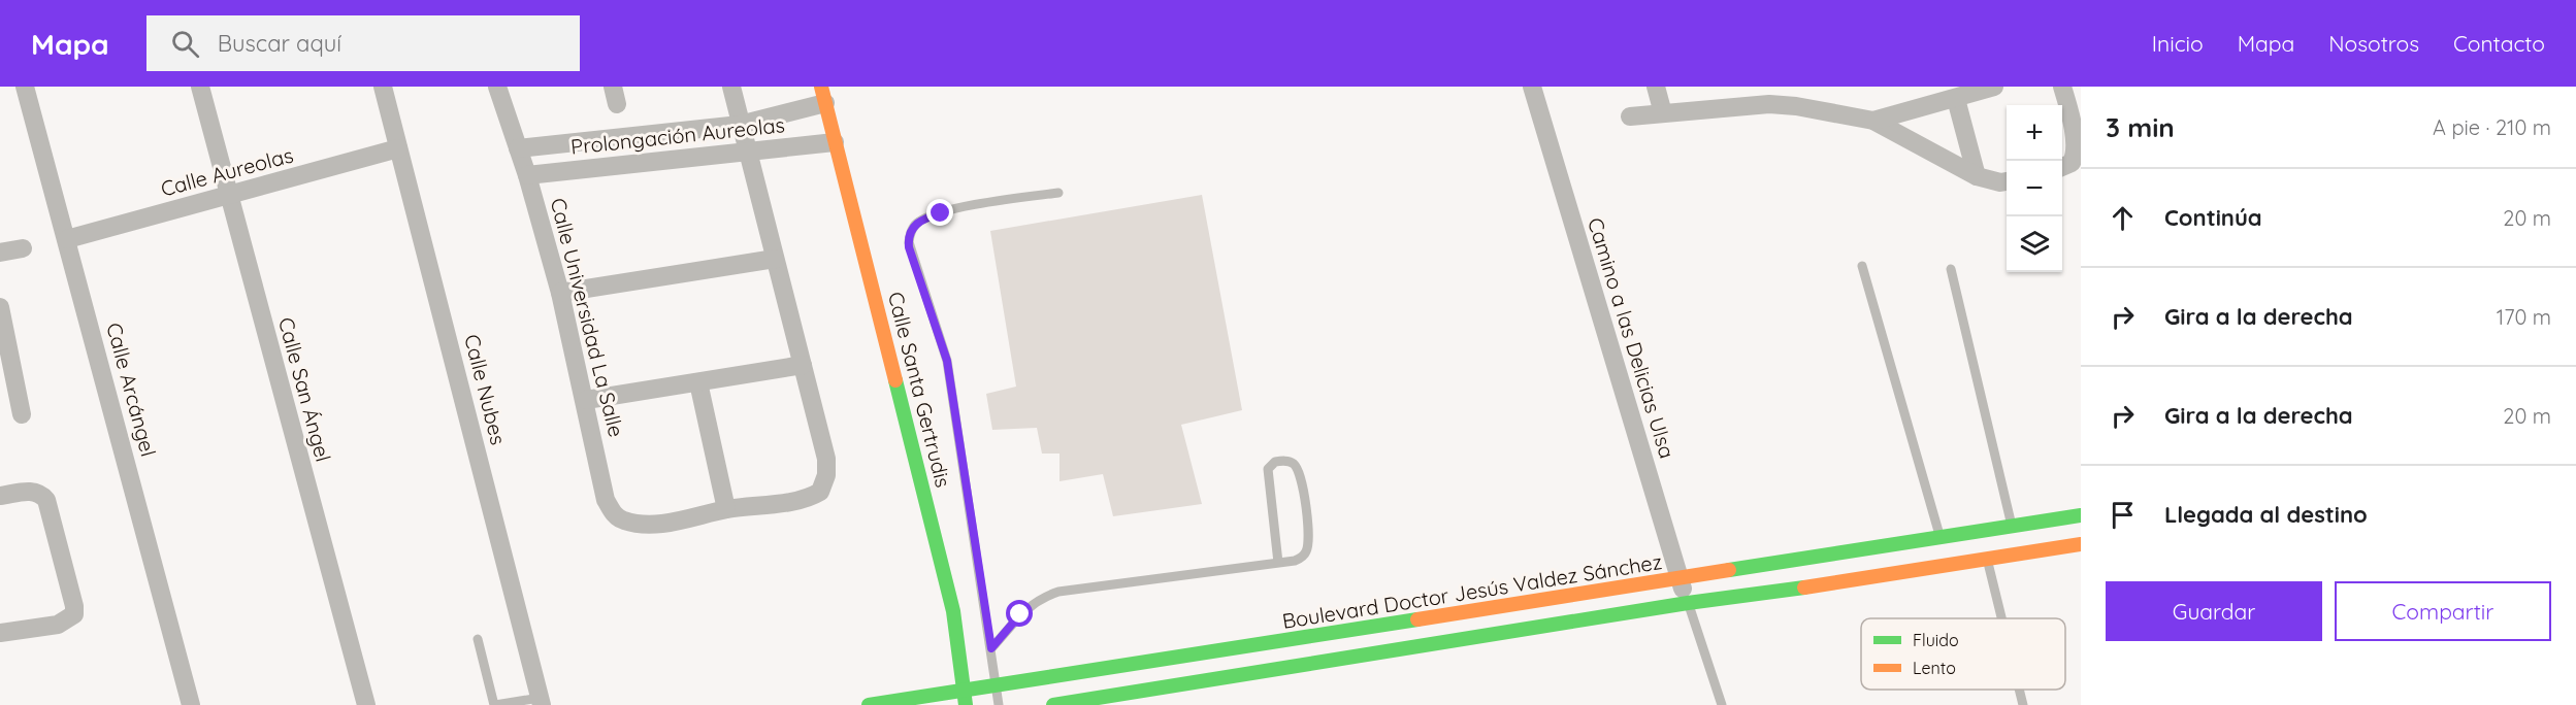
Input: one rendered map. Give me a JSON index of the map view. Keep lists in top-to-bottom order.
{
  "streets": {
    "main road": ["Calle Santa Gertrudis", "Boulevard Doctor Jesús Valdez Sánchez"],
    "street": [
      "Prolongación Aureolas",
      "Calle Aureolas",
      "Calle Universidad La Salle",
      "Camino a las Delicias Ulsa",
      "Calle Arcángel",
      "Calle San Ángel",
      "Calle Nubes"
    ]
  },
  "crossings": [
    ["Prolongación Aureolas", "Calle Universidad La Salle"],
    ["Prolongación Aureolas", "Calle Santa Gertrudis"],
    ["Calle Aureolas", "Calle Arcángel"],
    ["Calle Aureolas", "Calle San Ángel"],
    ["Calle Aureolas", "Calle Nubes"],
    ["Camino a las Delicias Ulsa", "Boulevard Doctor Jesús Valdez Sánchez"],
    ["Calle Santa Gertrudis", "Boulevard Doctor Jesús Valdez Sánchez"]
  ],
  "legend": ["Fluido", "Lento"],
  "page": {
    "header": "Mapa",
    "search": "Buscar aquí",
    "nav": [
      "Inicio",
      "Mapa",
      "Nosotros",
      "Contacto"
    ],
    "heading": ["3 min", "A pie · 210 m"],
    "map_buttons": ["+", "−"],
    "list": [
      ["Continúa", "20 m"],
      ["Gira a la derecha", "170 m"],
      ["Gira a la derecha", "20 m"],
      "Llegada al destino"
    ],
    "buttons": ["Guardar", "Compartir"]
  }
}
